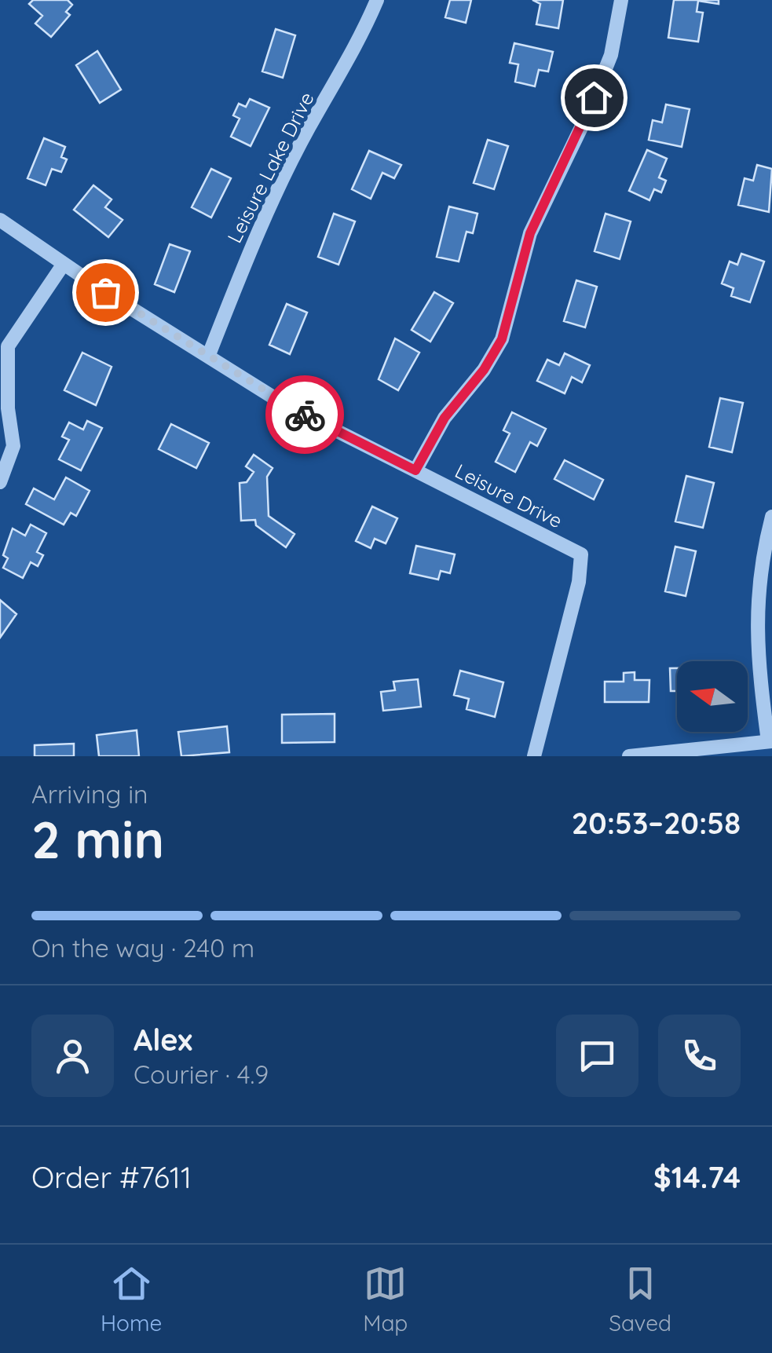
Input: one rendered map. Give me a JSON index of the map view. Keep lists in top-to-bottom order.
{
  "streets": {
    "street": ["Leisure Lake Drive", "Leisure Drive"]
  },
  "crossings": [
    ["Leisure Lake Drive", "Leisure Drive"]
  ],
  "north": "left",
  "page": {
    "heading": ["2 min", "Arriving in", "20:53–20:58"],
    "panel": [
      "Alex",
      "Courier · 4.9",
      "Order #7611",
      "$14.74"
    ],
    "bar": "On the way · 240 m",
    "tabs": ["Home", "Map", "Saved"]
  }
}
